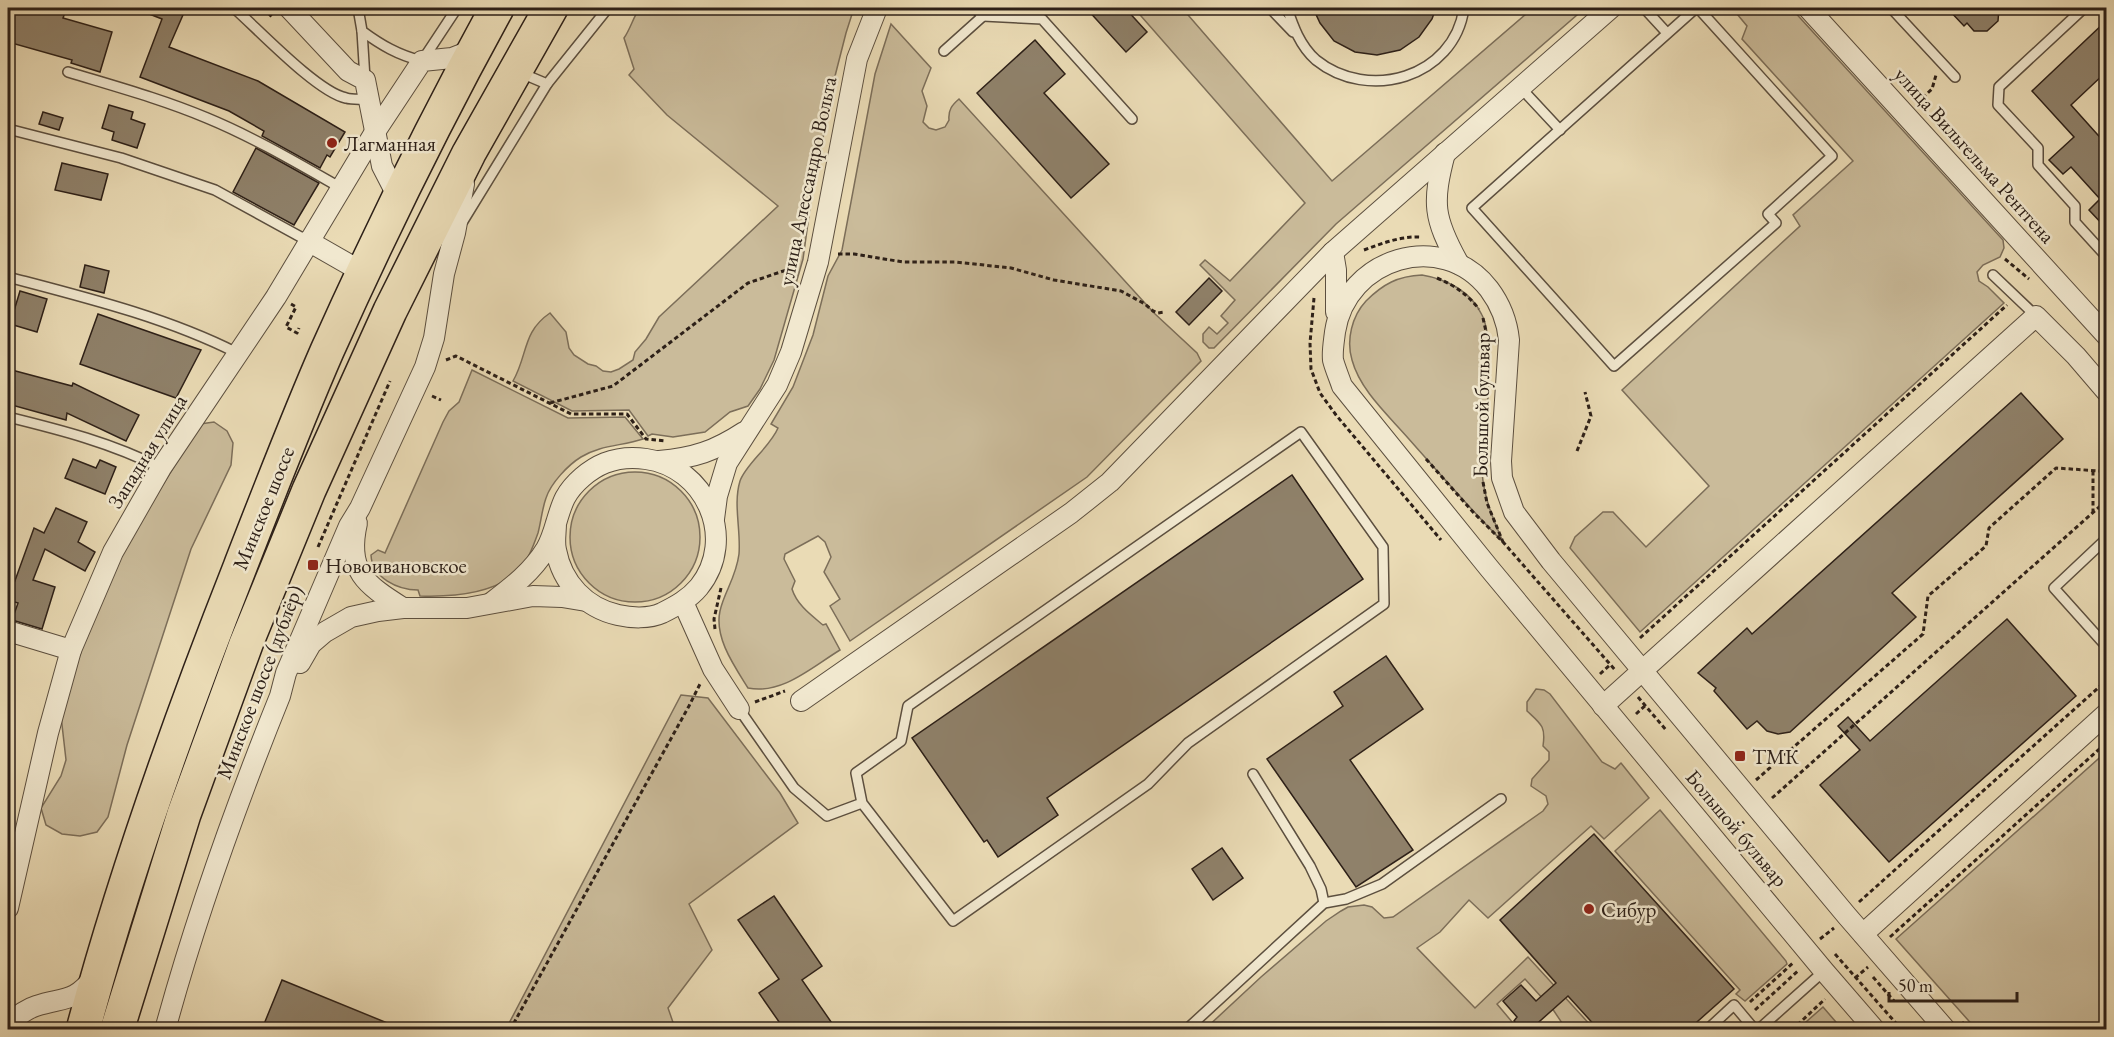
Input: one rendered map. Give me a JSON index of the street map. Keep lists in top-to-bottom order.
{
  "streets": {
    "highway": ["Минское шоссе"],
    "street": [
      "улица Вильгельма Рентгена",
      "улица Алессандро Вольта",
      "Большой бульвар",
      "Западная улица",
      "Минское шоссе (дублёр)"
    ]
  },
  "crossings": [
    ["Минское шоссе", "Минское шоссе (дублёр)"]
  ],
  "places": {
    "other": ["Лагманная", "Сибур"],
    "transit": ["Новоивановское", "ТМК"]
  },
  "scale_bar": "50 m"
}
